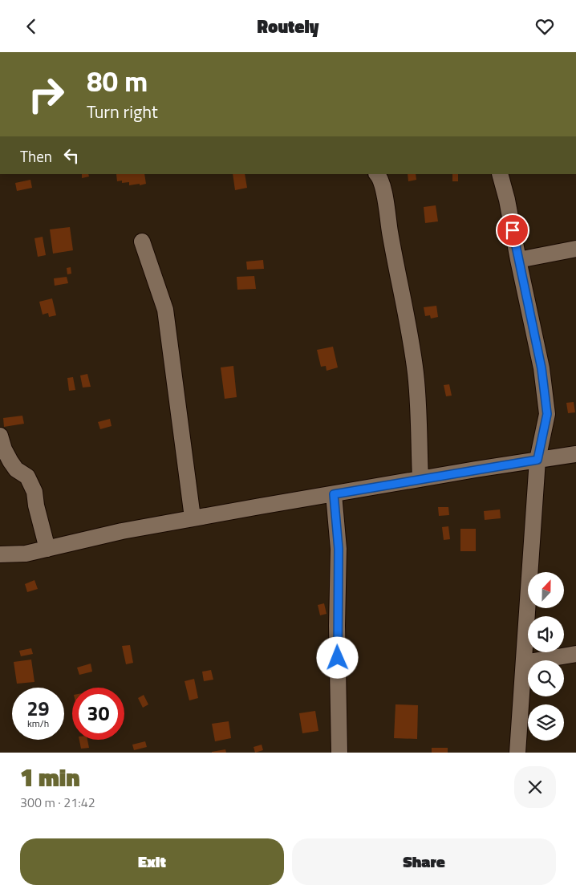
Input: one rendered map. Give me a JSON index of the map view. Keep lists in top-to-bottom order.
{
  "north": "top",
  "page": {
    "header": "Routely",
    "turn": ["80 m", "Turn right"],
    "then": "Then",
    "speed": "29 km/h",
    "limit": "30",
    "heading": ["1 min", "300 m · 21:42"],
    "buttons": ["Exit", "Share"]
  }
}
